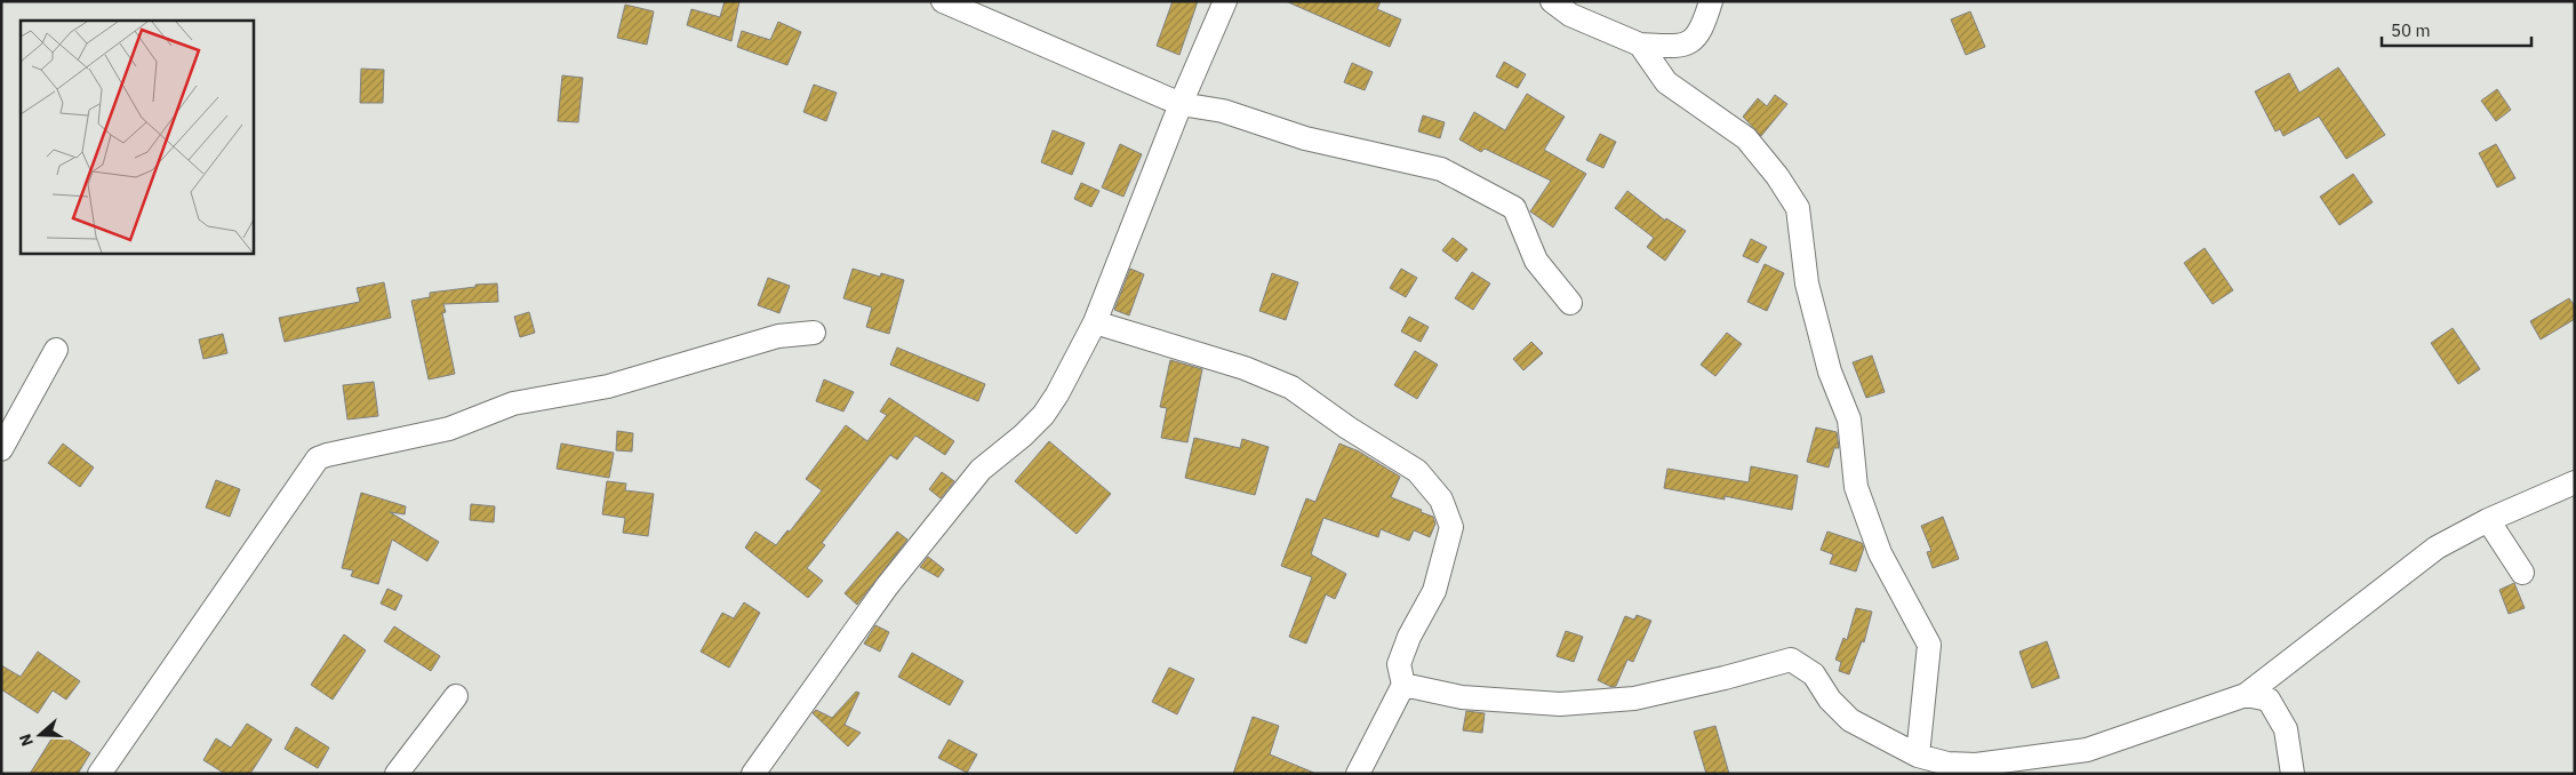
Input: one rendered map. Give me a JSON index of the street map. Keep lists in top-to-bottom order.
{
  "scale_bar": "50 m",
  "north": "left"
}
